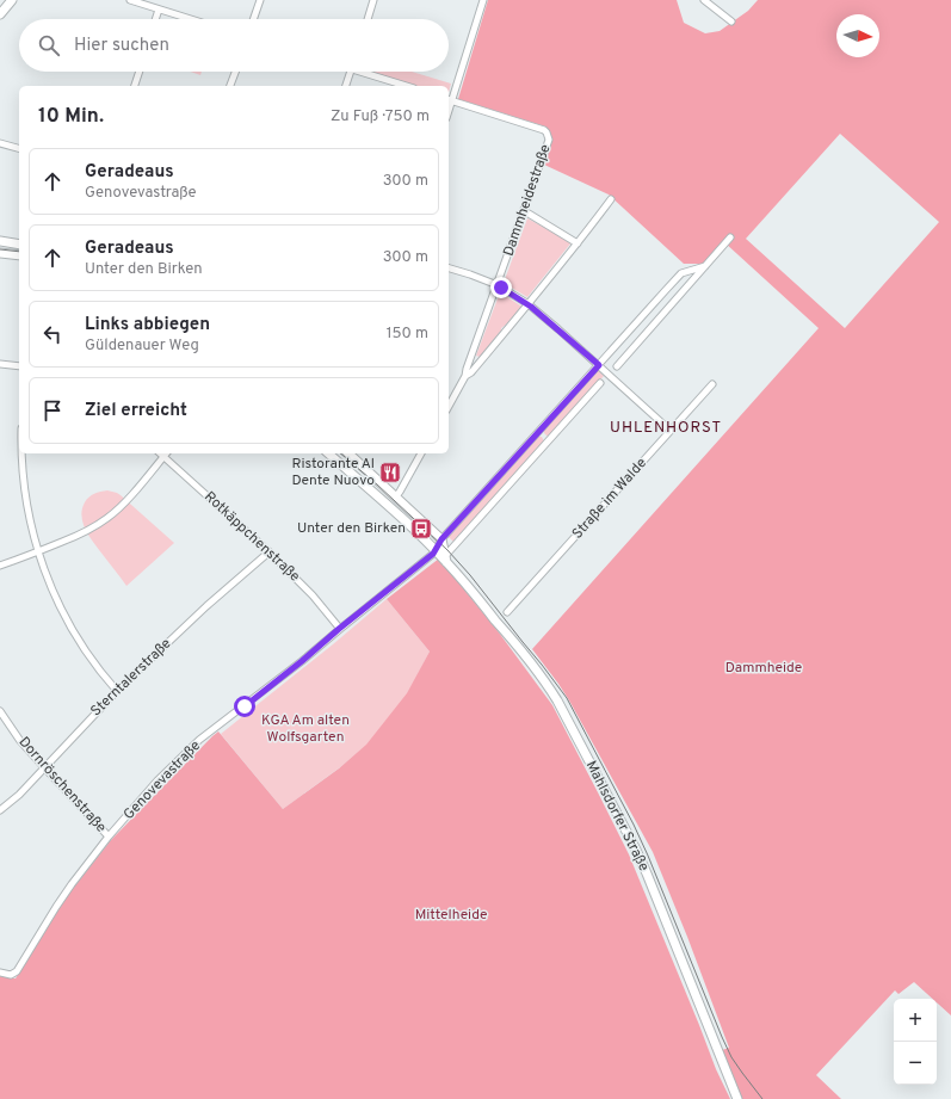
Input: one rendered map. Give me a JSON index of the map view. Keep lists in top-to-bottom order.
{
  "streets": {
    "main road": ["Mahlsdorfer Straße"],
    "street": [
      "Dammheidestraße",
      "Straße im Walde",
      "Rotkäppchenstraße",
      "Sterntalerstraße",
      "Genovevastraße",
      "Dornröschenstraße"
    ]
  },
  "crossings": [
    ["Rotkäppchenstraße", "Sterntalerstraße"],
    ["Rotkäppchenstraße", "Genovevastraße"],
    ["Sterntalerstraße", "Dornröschenstraße"],
    ["Genovevastraße", "Dornröschenstraße"],
    ["Genovevastraße", "Mahlsdorfer Straße"]
  ],
  "districts": ["UHLENHORST"],
  "parks": ["Dammheide", "KGA Am alten Wolfsgarten", "Mittelheide"],
  "places": {
    "restaurant": ["Ristorante Al Dente Nuovo"],
    "bus stop": ["Unter den Birken"]
  },
  "north": "right",
  "page": {
    "search": "Hier suchen",
    "heading": ["10 Min.", "Zu Fuß · 750 m"],
    "list": [
      ["Geradeaus", "Genovevastraße", "300 m"],
      ["Geradeaus", "Unter den Birken", "300 m"],
      ["Links abbiegen", "Güldenauer Weg", "150 m"],
      "Ziel erreicht"
    ],
    "map_buttons": ["+", "−"]
  }
}
